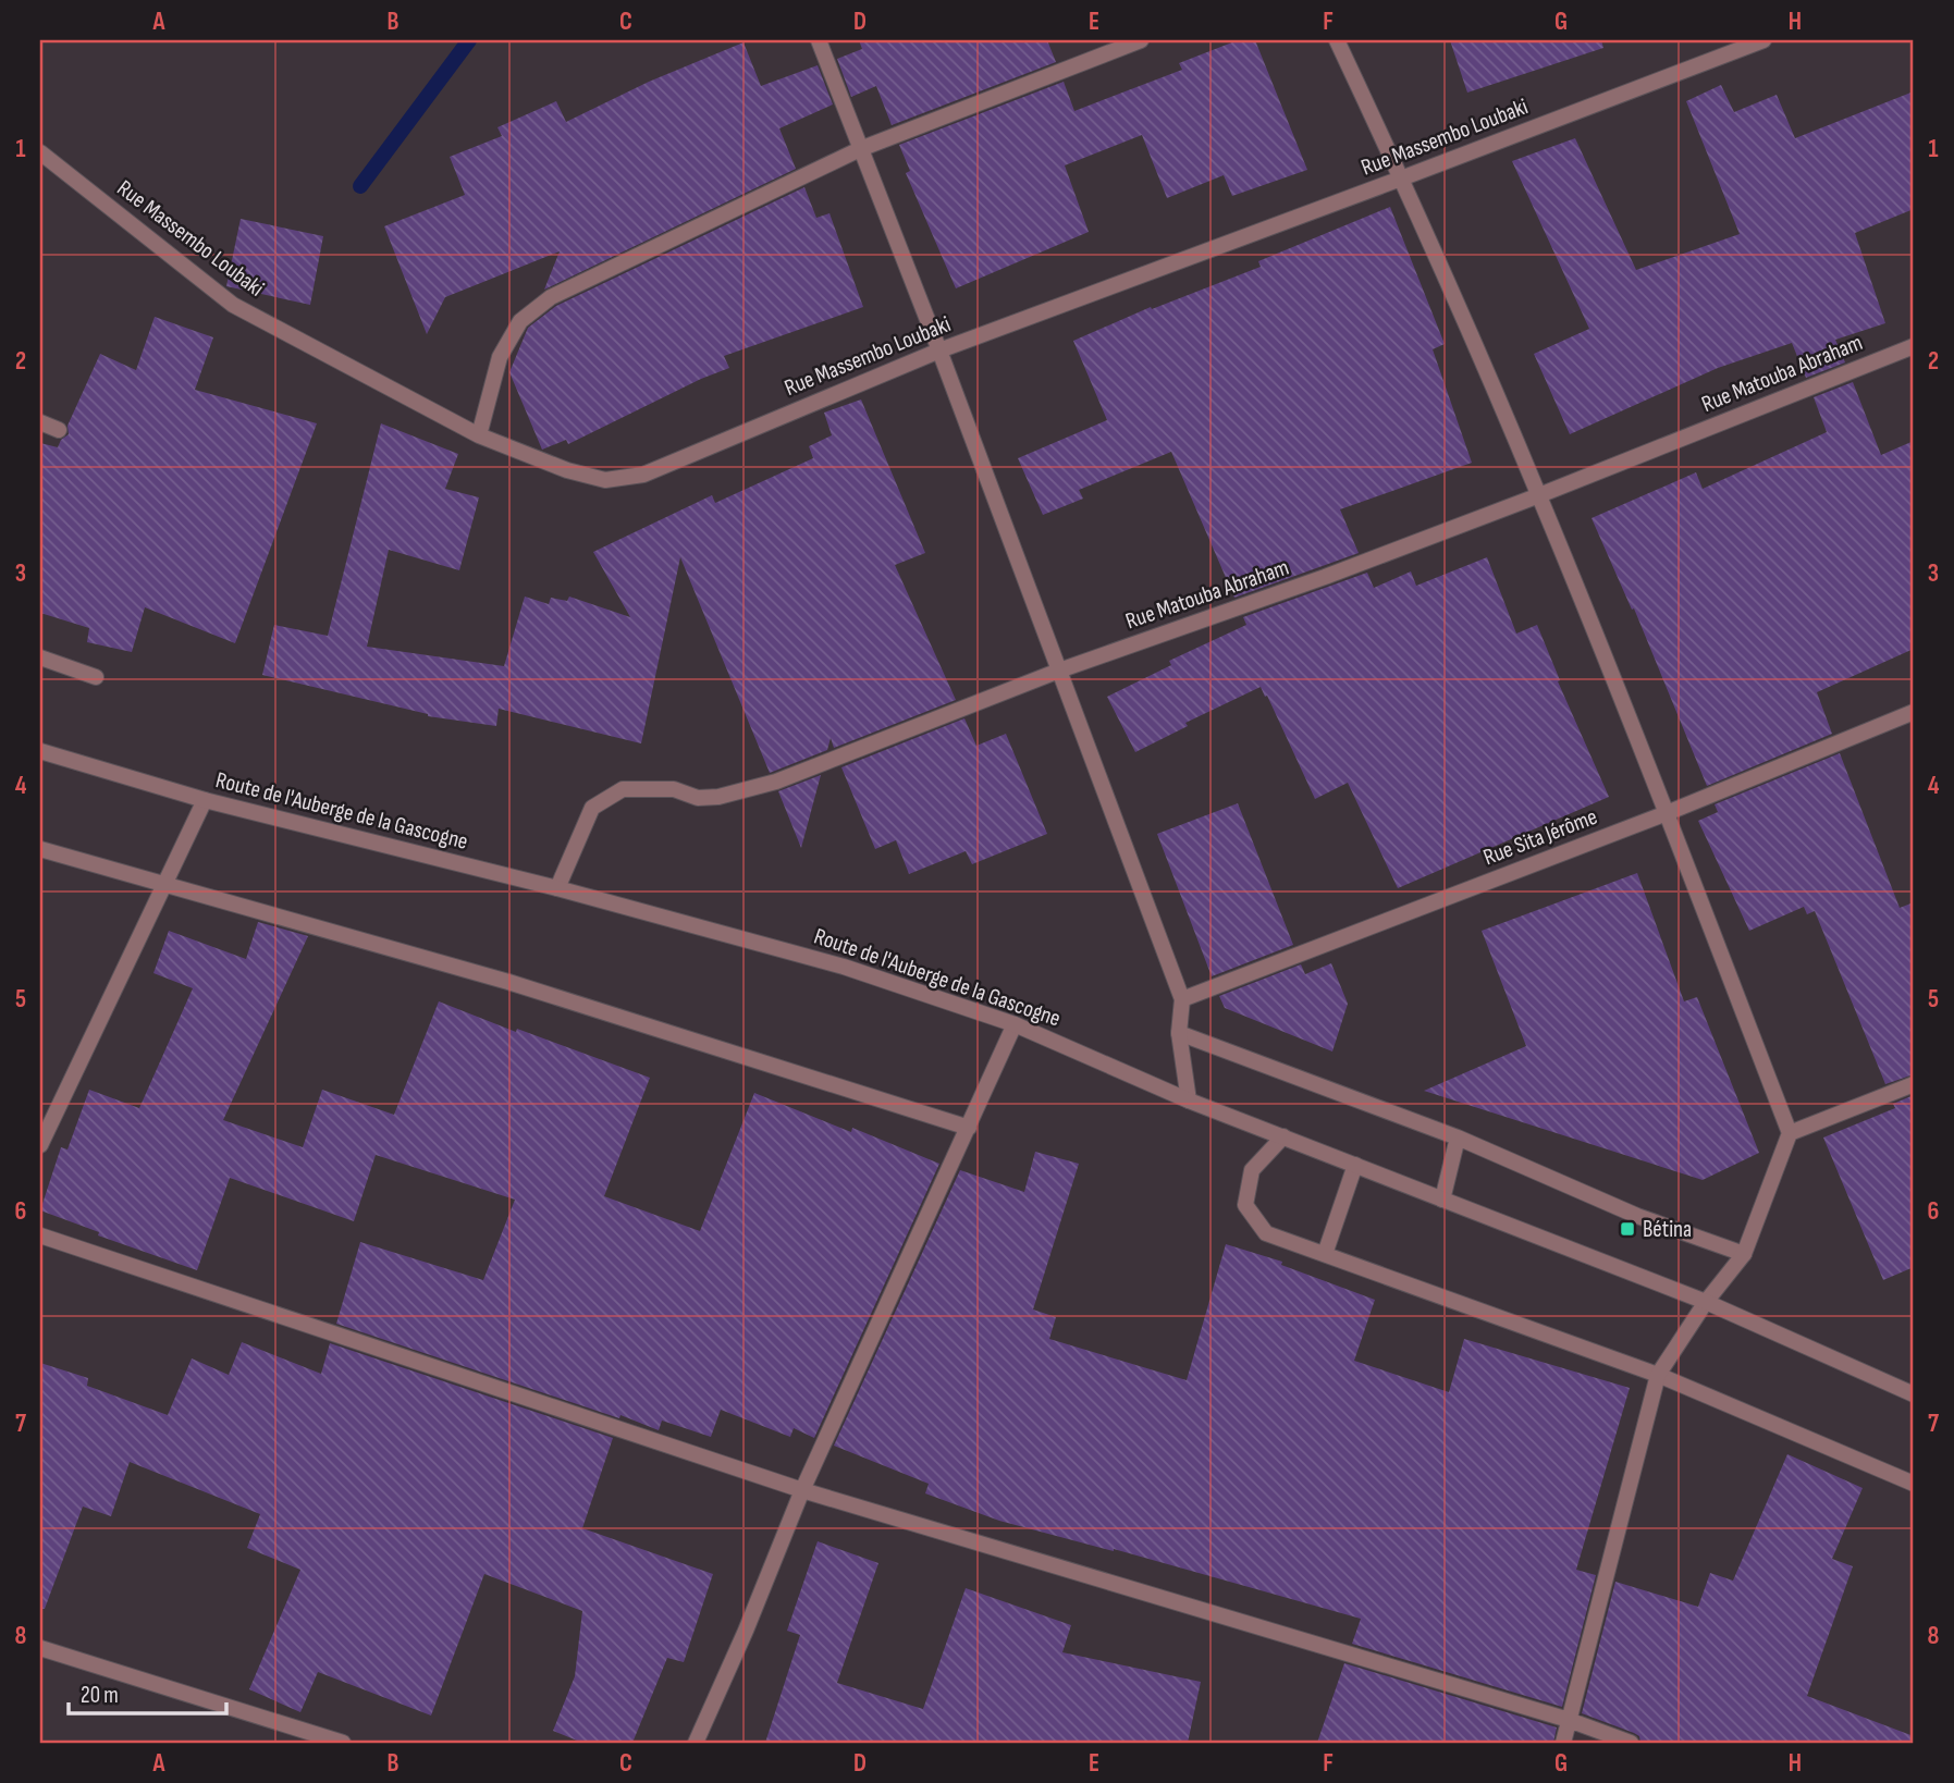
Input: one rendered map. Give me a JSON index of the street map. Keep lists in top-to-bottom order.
{
  "streets": {
    "street": [
      "Rue Massembo Loubaki",
      "Rue Matouba Abraham",
      "Route de l'Auberge de la Gascogne",
      "Rue Sita Jérôme"
    ]
  },
  "crossings": [
    ["Rue Matouba Abraham", "Route de l'Auberge de la Gascogne"]
  ],
  "places": {
    "transit": ["Bétina"]
  },
  "scale_bar": "20 m",
  "grid": {
    "columns": [
      "A",
      "B",
      "C",
      "D",
      "E",
      "F",
      "G",
      "H"
    ],
    "rows": [
      "1",
      "2",
      "3",
      "4",
      "5",
      "6",
      "7",
      "8"
    ]
  }
}
